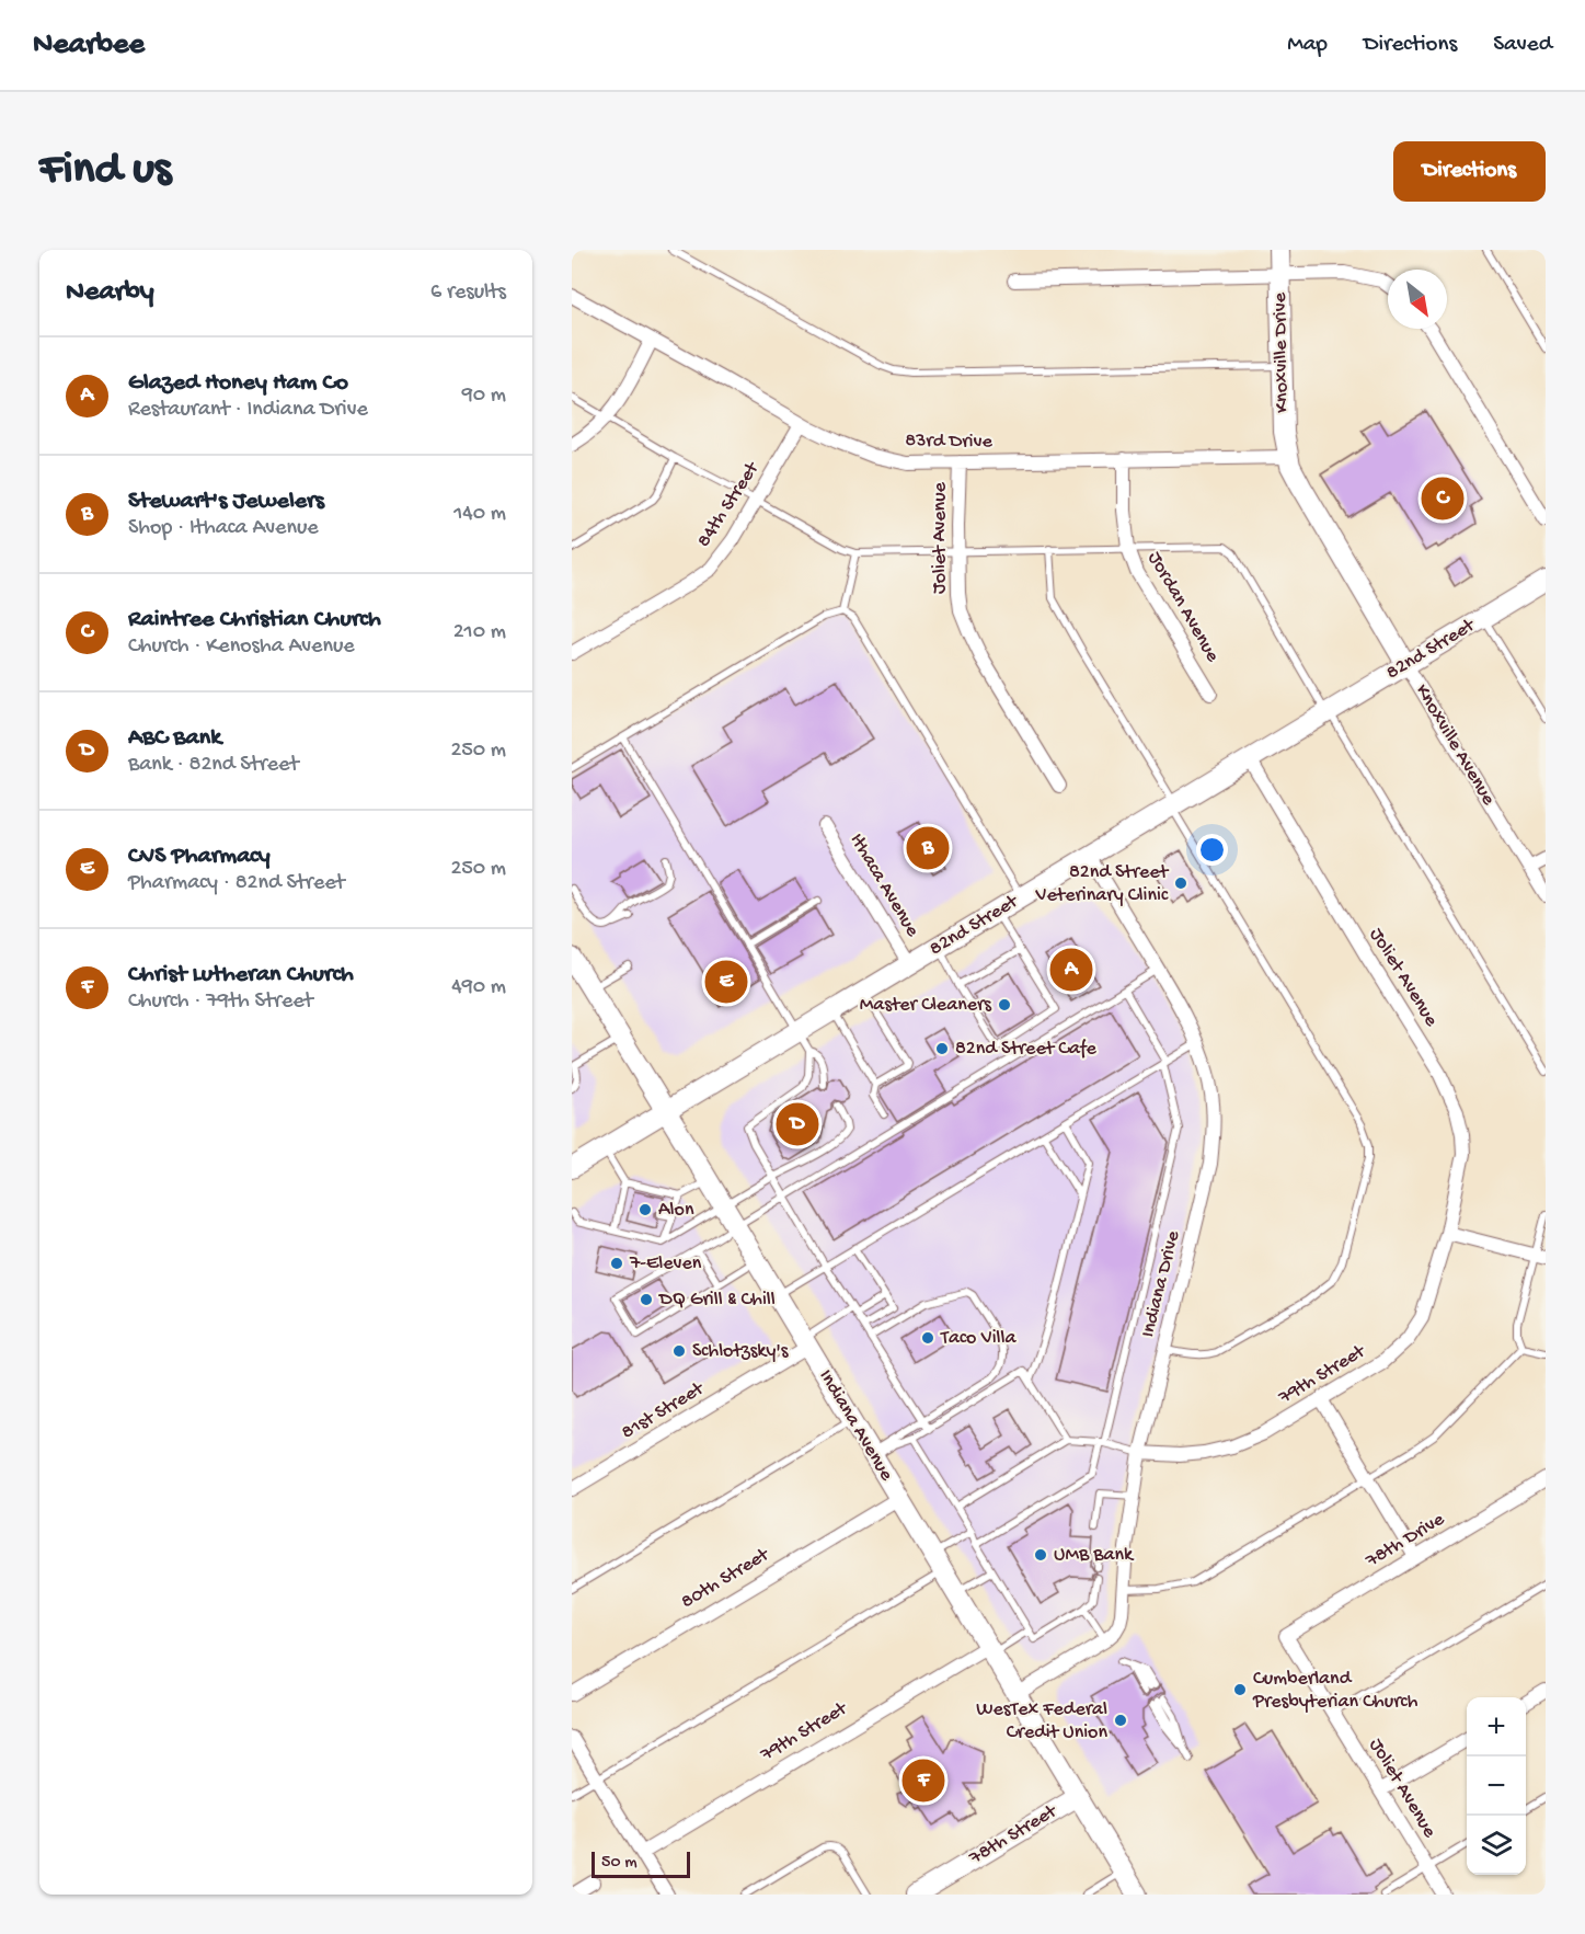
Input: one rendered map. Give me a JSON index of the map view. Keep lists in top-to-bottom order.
{
  "streets": {
    "main road": [
      "Knoxville Drive",
      "82nd Street",
      "Knoxville Avenue",
      "Indiana Avenue",
      "78th Street"
    ],
    "street": [
      "83rd Drive",
      "84th Street",
      "Joliet Avenue",
      "Jordan Avenue",
      "Ithaca Avenue",
      "Indiana Drive",
      "79th Street",
      "81st Street",
      "78th Drive",
      "80th Street"
    ]
  },
  "crossings": [
    ["Knoxville Drive", "83rd Drive"],
    ["Knoxville Drive", "Knoxville Avenue"],
    ["83rd Drive", "84th Street"],
    ["83rd Drive", "Joliet Avenue"],
    ["83rd Drive", "Jordan Avenue"],
    ["83rd Drive", "Knoxville Avenue"],
    ["Joliet Avenue", "82nd Street"],
    ["Joliet Avenue", "79th Street"],
    ["Joliet Avenue", "78th Drive"],
    ["82nd Street", "Knoxville Avenue"],
    ["82nd Street", "Ithaca Avenue"],
    ["82nd Street", "Indiana Drive"],
    ["82nd Street", "Indiana Avenue"],
    ["Indiana Drive", "79th Street"],
    ["Indiana Drive", "Indiana Avenue"],
    ["79th Street", "Indiana Avenue"],
    ["81st Street", "Indiana Avenue"],
    ["Indiana Avenue", "80th Street"],
    ["Indiana Avenue", "78th Street"]
  ],
  "places": [
    "82nd Street Veterinary Clinic",
    "Master Cleaners",
    "82nd Street Cafe",
    "Alon",
    "7-Eleven",
    "DQ Grill & Chill",
    "Taco Villa",
    "Schlotzsky's",
    "UMB Bank",
    "Cumberland Presbyterian Church",
    "WesTex Federal Credit Union"
  ],
  "scale_bar": "50 m",
  "north": "bottom right",
  "page": {
    "header": "Nearbee",
    "nav": ["Map", "Directions", "Saved"],
    "buttons": "Directions",
    "title": "Find us",
    "heading": ["Nearby", "6 results"],
    "list": [
      {
        "mark": "A",
        "name": "Glazed Honey Ham Co",
        "note": "Restaurant · Indiana Drive",
        "value": "90 m"
      },
      {
        "mark": "B",
        "name": "Stewart's Jewelers",
        "note": "Shop · Ithaca Avenue",
        "value": "140 m"
      },
      {
        "mark": "C",
        "name": "Raintree Christian Church",
        "note": "Church · Kenosha Avenue",
        "value": "210 m"
      },
      {
        "mark": "D",
        "name": "ABC Bank",
        "note": "Bank · 82nd Street",
        "value": "250 m"
      },
      {
        "mark": "E",
        "name": "CVS Pharmacy",
        "note": "Pharmacy · 82nd Street",
        "value": "250 m"
      },
      {
        "mark": "F",
        "name": "Christ Lutheran Church",
        "note": "Church · 79th Street",
        "value": "490 m"
      }
    ],
    "pins": [
      "C",
      "B",
      "A",
      "E",
      "D",
      "F"
    ],
    "map_buttons": ["+", "−"],
    "scale": "50 m"
  }
}
